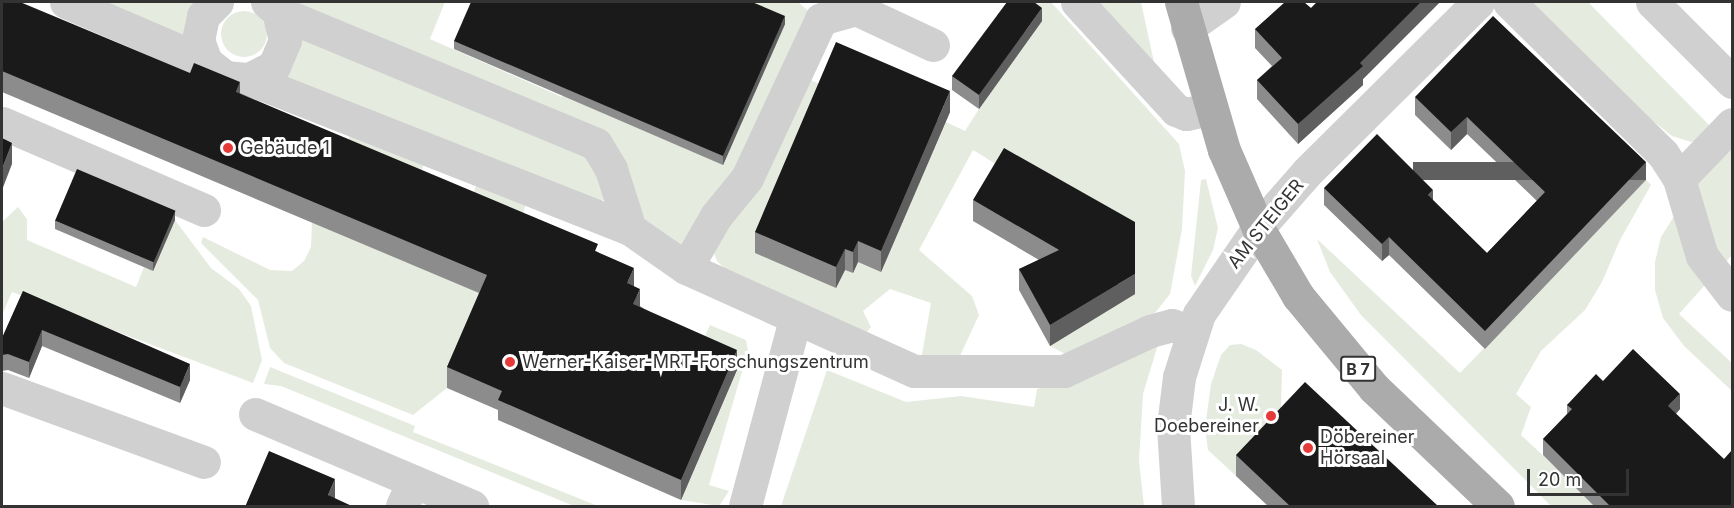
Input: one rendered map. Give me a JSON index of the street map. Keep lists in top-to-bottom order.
{
  "streets": {
    "main road": ["B 7"],
    "street": ["AM STEIGER"]
  },
  "crossings": [
    ["AM STEIGER", "B 7"]
  ],
  "places": [
    "Gebäude 1",
    "Werner-Kaiser-MRT-Forschungszentrum",
    "J. W. Doebereiner",
    "Döbereiner Hörsaal"
  ],
  "scale_bar": "20 m"
}
